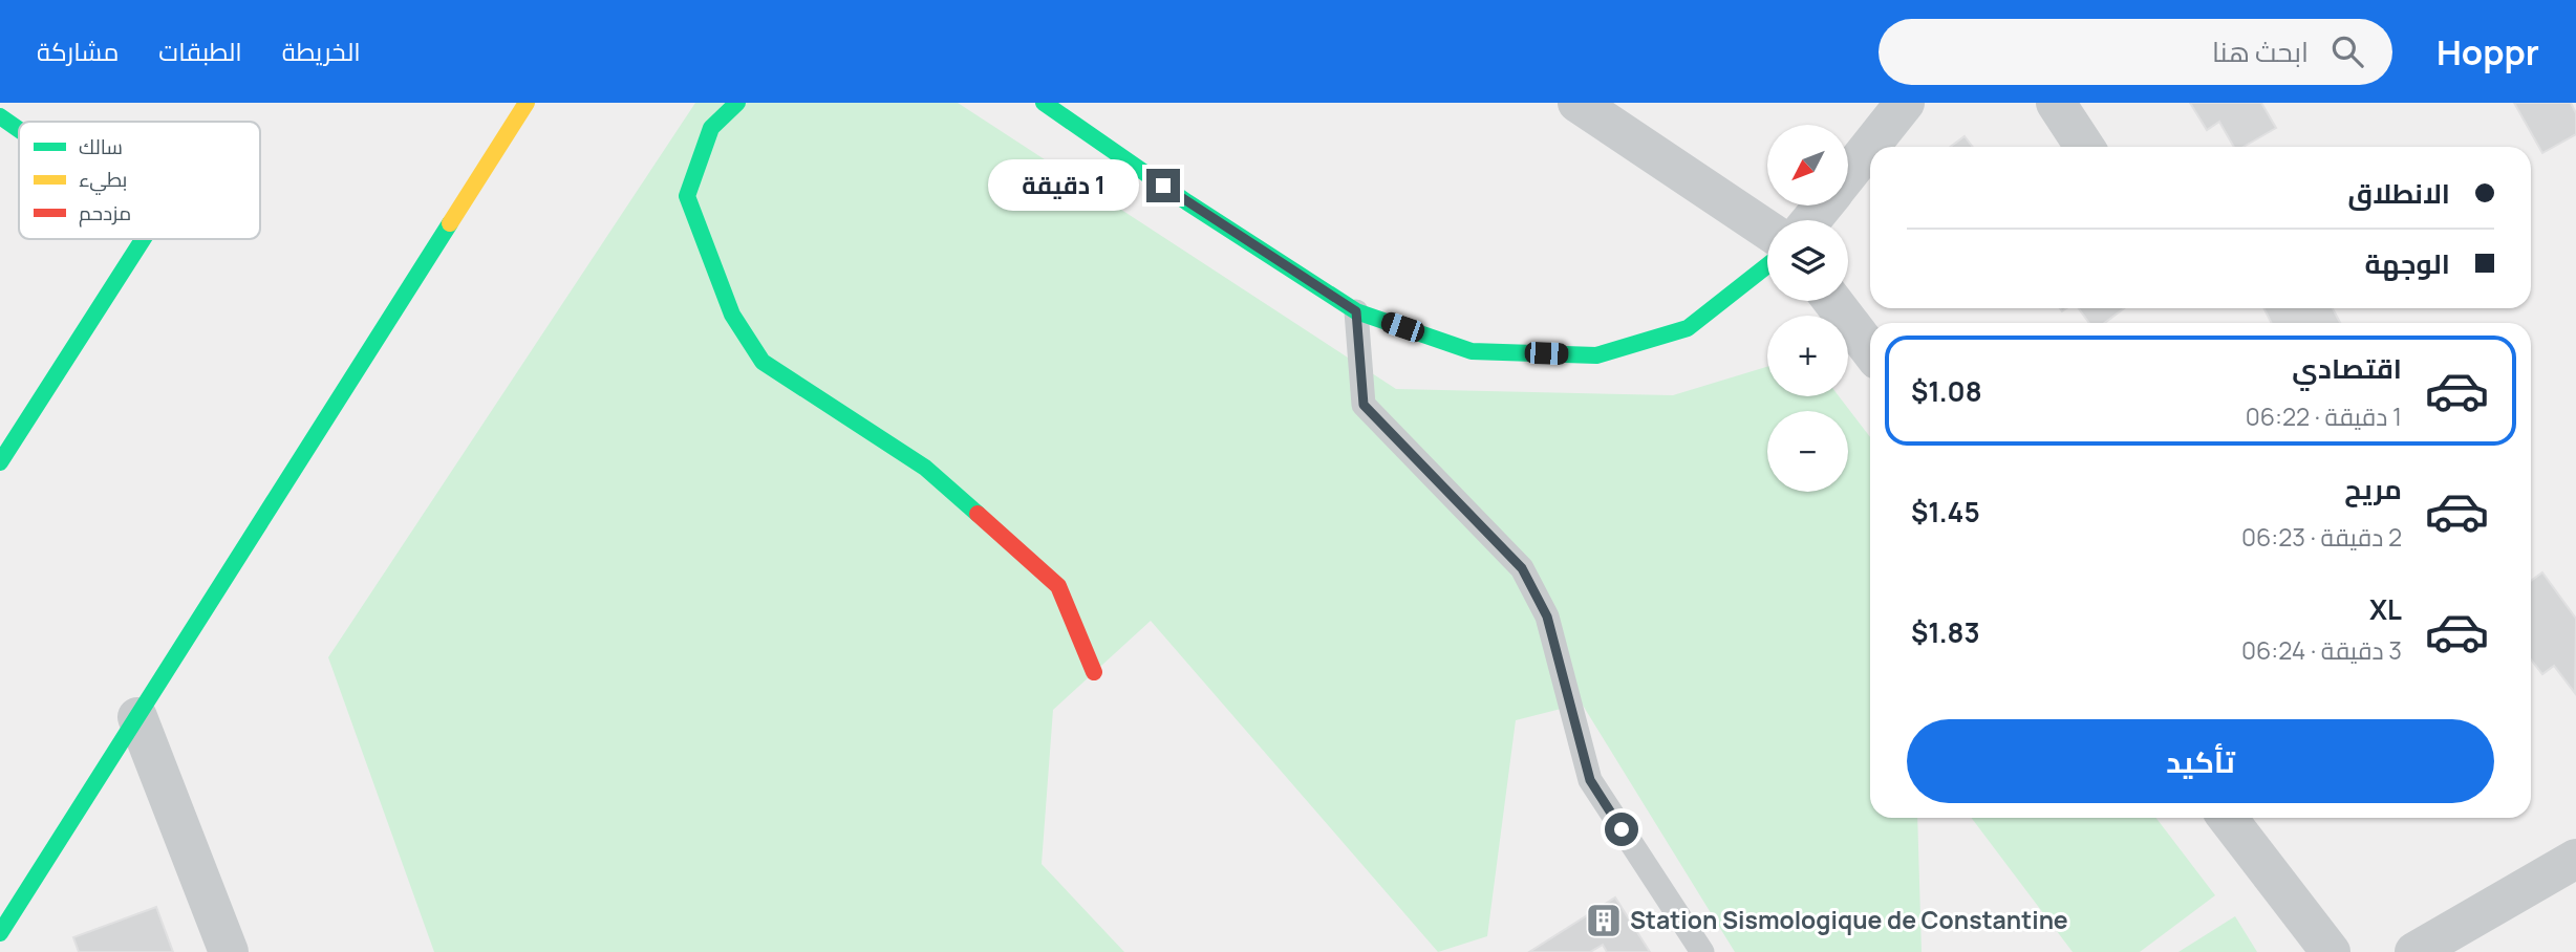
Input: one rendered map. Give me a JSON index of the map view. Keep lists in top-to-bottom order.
{
  "places": {
    "building": ["Station Sismologique de Constantine"]
  },
  "legend": ["سالك", "بطيء", "مزدحم"],
  "north": "bottom left",
  "page": {
    "header": "Hoppr",
    "search": "ابحث هنا",
    "nav": ["الخريطة", "الطبقات", "مشاركة"],
    "map_buttons": ["+", "−"],
    "banner": ["الانطلاق", "الوجهة"],
    "bubble": "1 دقيقة",
    "list": [
      {
        "name": "اقتصادي",
        "note": "1 دقيقة · 06:22",
        "value": "$1.08"
      },
      {
        "name": "مريح",
        "note": "2 دقيقة · 06:23",
        "value": "$1.45"
      },
      {
        "name": "XL",
        "note": "3 دقيقة · 06:24",
        "value": "$1.83"
      }
    ],
    "buttons": "تأكيد"
  }
}
